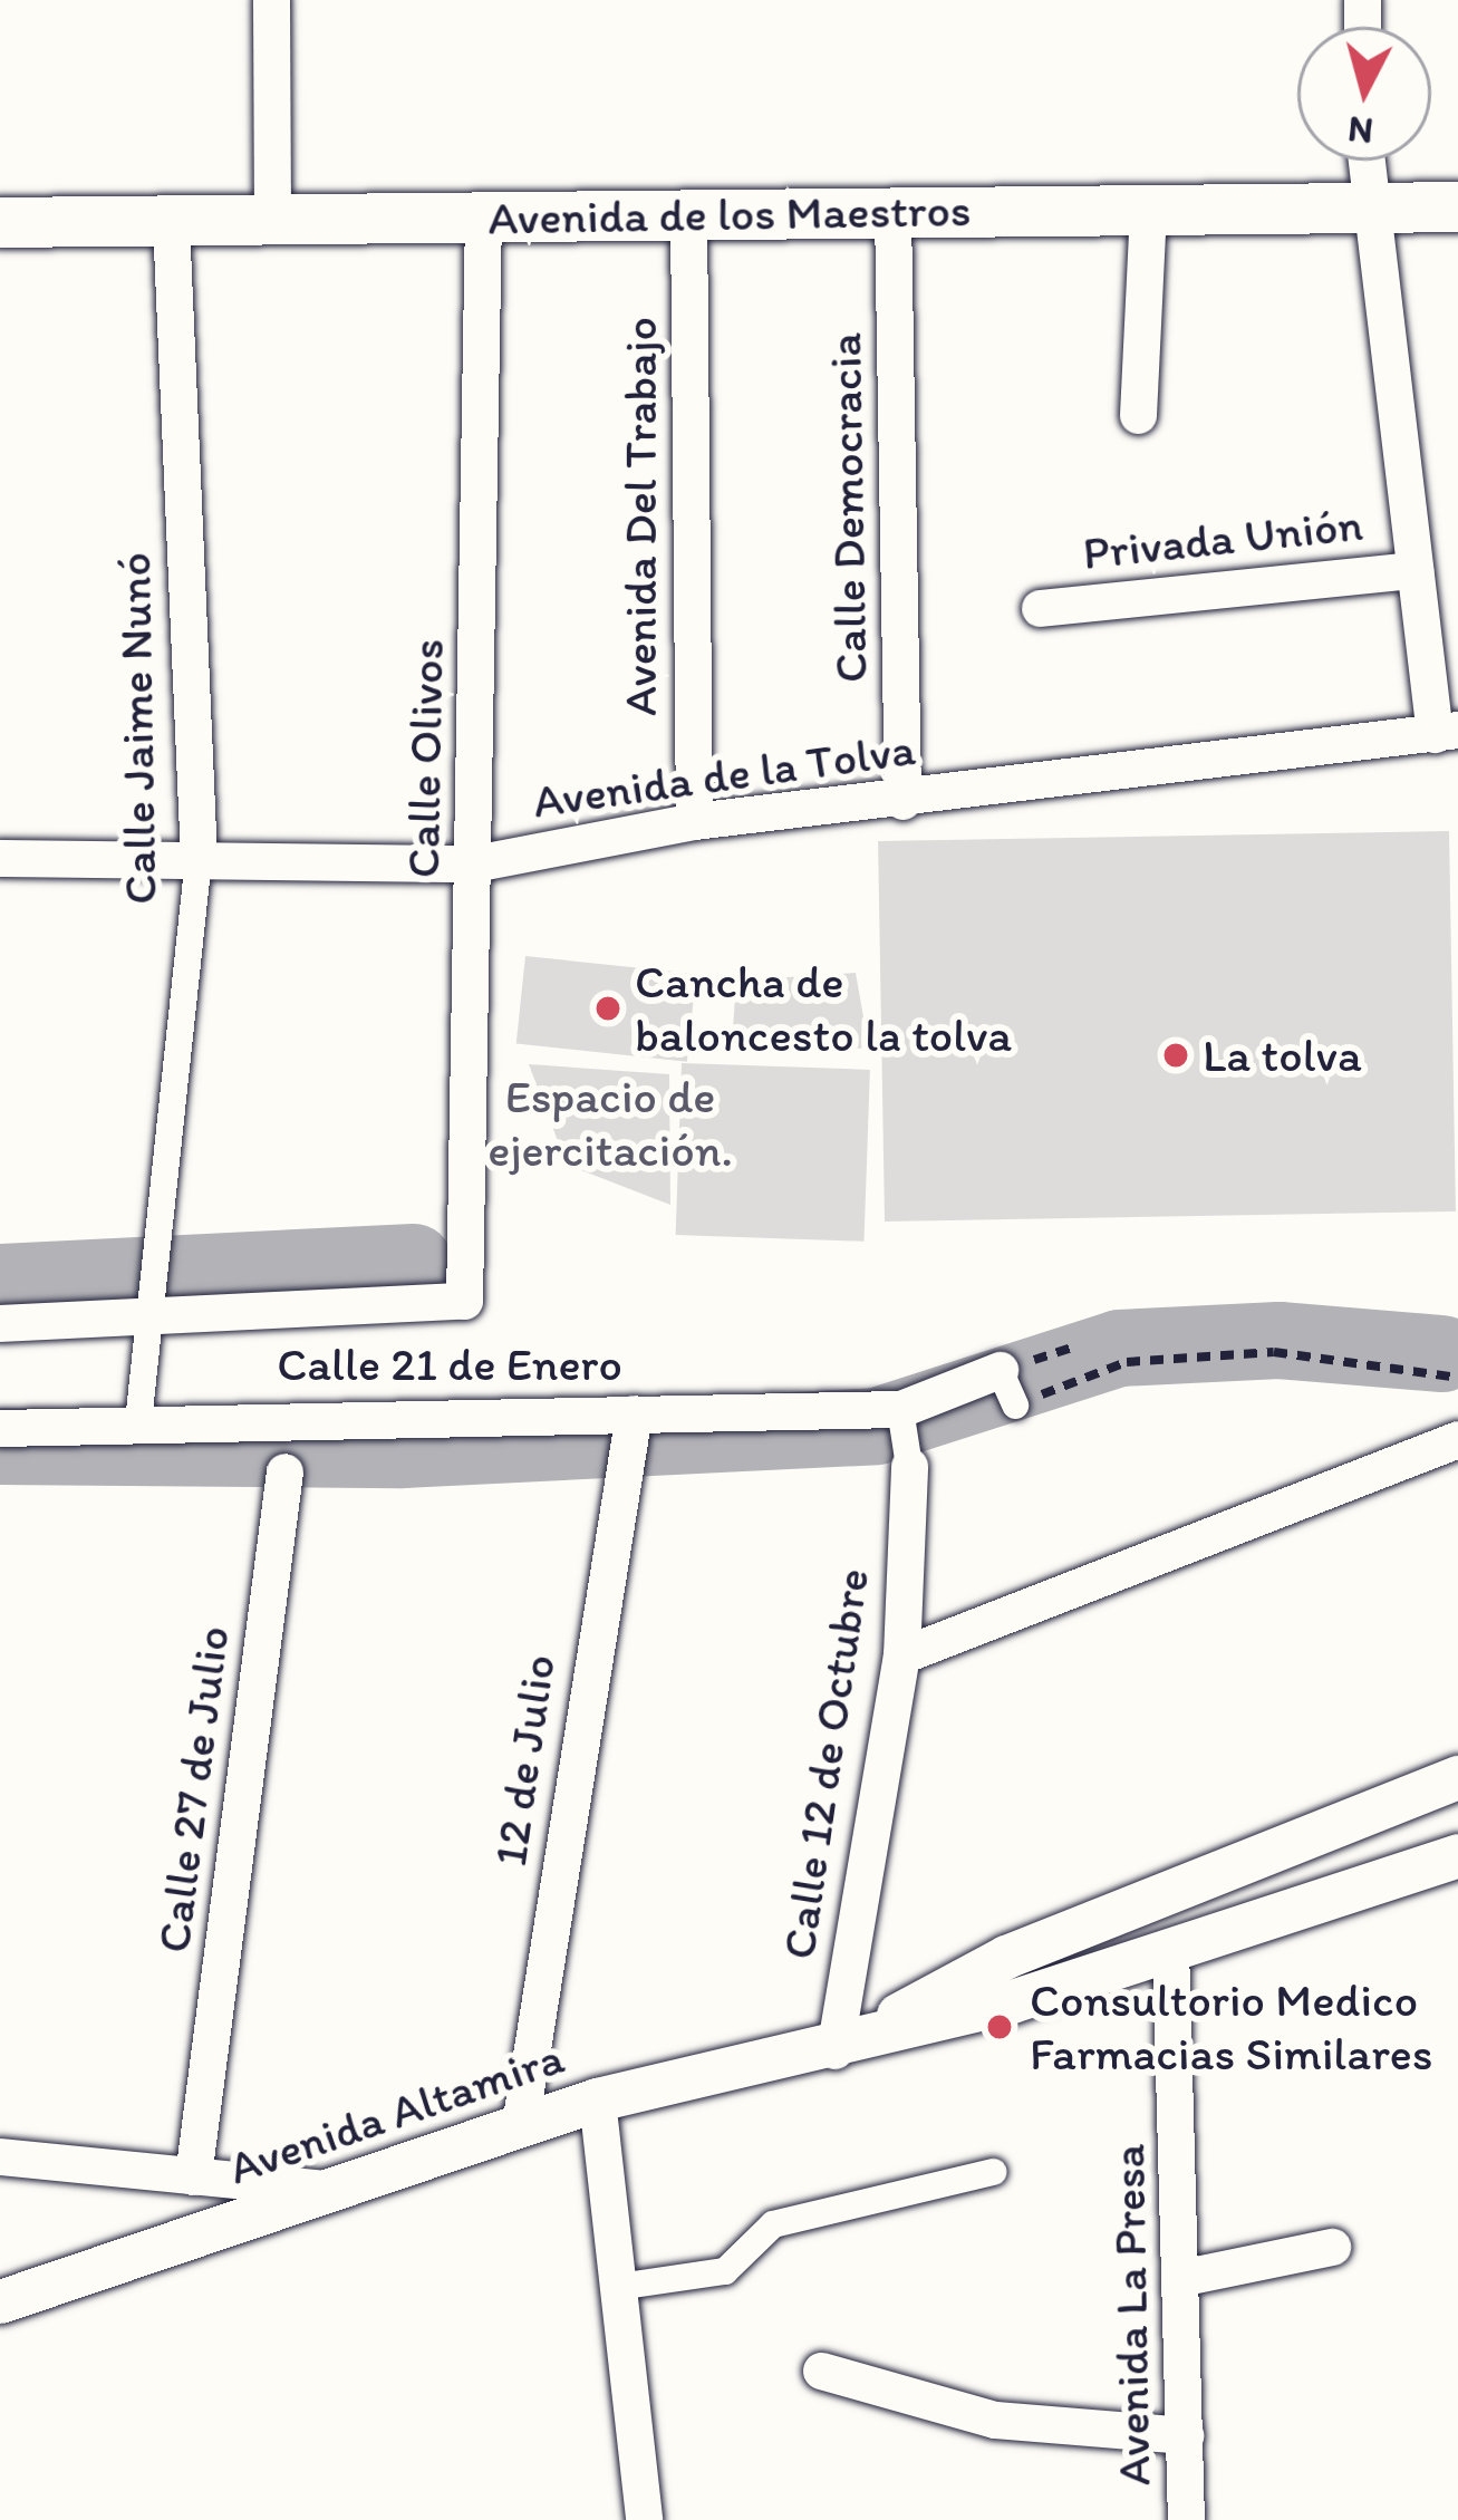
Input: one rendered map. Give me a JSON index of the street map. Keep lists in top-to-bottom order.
{
  "streets": {
    "main road": ["Avenida de los Maestros"],
    "street": [
      "Calle Democracia",
      "Avenida Del Trabajo",
      "Privada Unión",
      "Calle Jaime Nunó",
      "Calle Olivos",
      "Avenida de la Tolva",
      "Calle 21 de Enero",
      "12 de Julio",
      "Calle 12 de Octubre",
      "Calle 27 de Julio",
      "Avenida Altamira",
      "Avenida La Presa"
    ]
  },
  "crossings": [
    ["Avenida de los Maestros", "Calle Democracia"],
    ["Avenida de los Maestros", "Avenida Del Trabajo"],
    ["Avenida de los Maestros", "Calle Jaime Nunó"],
    ["Avenida de los Maestros", "Calle Olivos"],
    ["Calle Democracia", "Avenida de la Tolva"],
    ["Avenida Del Trabajo", "Avenida de la Tolva"],
    ["Calle Jaime Nunó", "Calle Olivos"],
    ["Calle Jaime Nunó", "Avenida de la Tolva"],
    ["Calle Jaime Nunó", "Calle 21 de Enero"],
    ["Calle Olivos", "Avenida de la Tolva"],
    ["Calle 21 de Enero", "12 de Julio"],
    ["Calle 21 de Enero", "Calle 12 de Octubre"],
    ["Calle 21 de Enero", "Calle 27 de Julio"],
    ["12 de Julio", "Avenida Altamira"],
    ["Calle 12 de Octubre", "Avenida Altamira"],
    ["Avenida Altamira", "Avenida La Presa"]
  ],
  "parks": ["Espacio de ejercitación."],
  "places": ["Cancha de baloncesto la tolva", "La tolva", "Consultorio Medico Farmacias Similares"],
  "north": "bottom"
}
